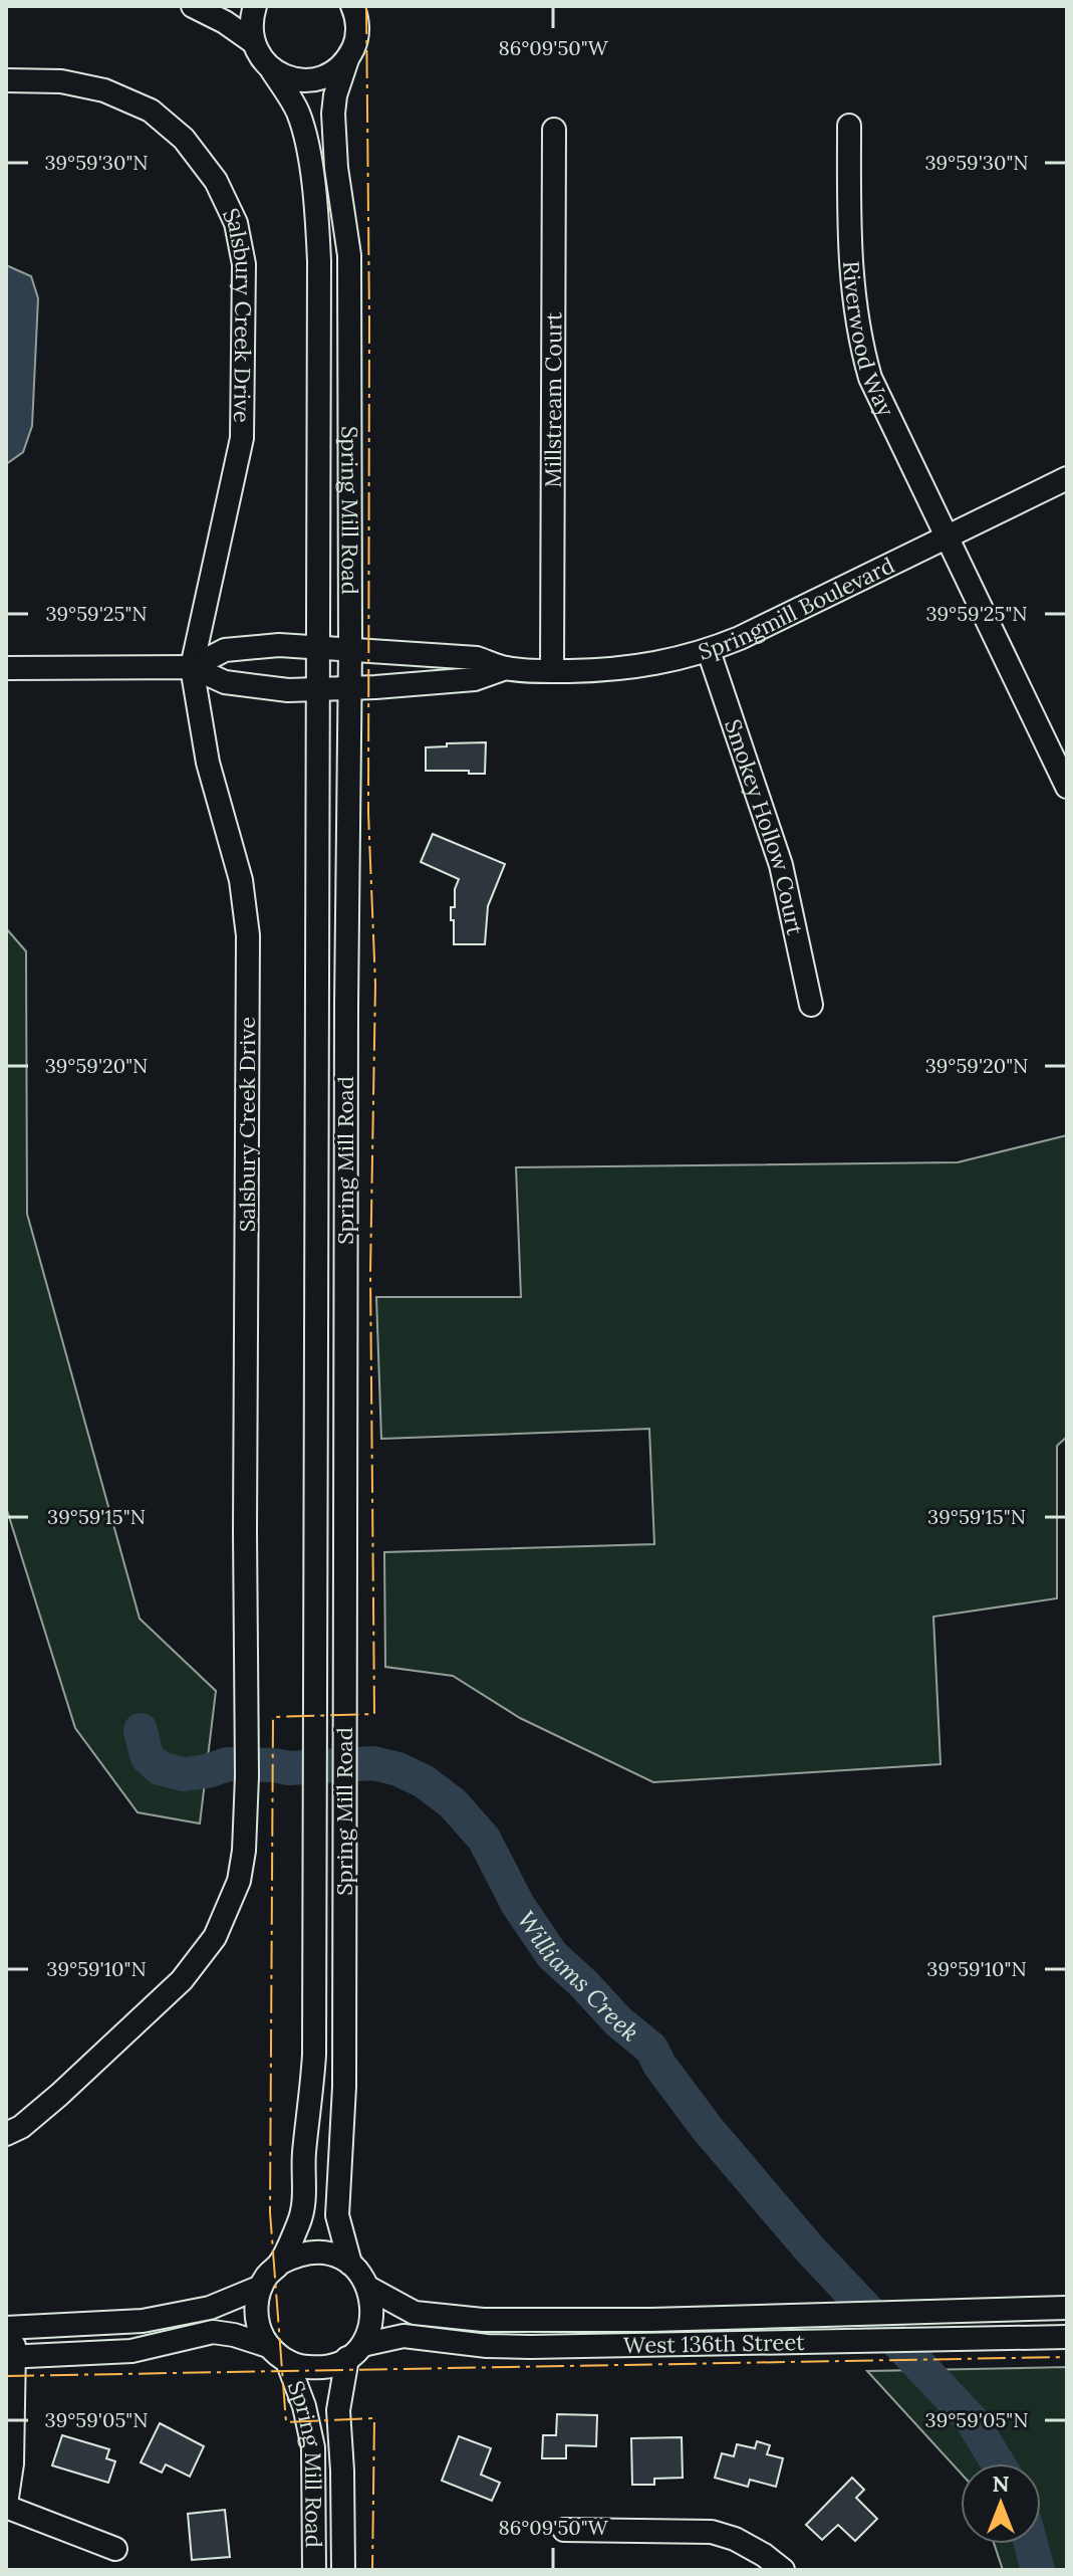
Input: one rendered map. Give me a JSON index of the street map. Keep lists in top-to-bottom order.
{
  "streets": {
    "street": [
      "Salsbury Creek Drive",
      "Riverwood Way",
      "Millstream Court",
      "Spring Mill Road",
      "Springmill Boulevard",
      "Smokey Hollow Court",
      "West 136th Street"
    ]
  },
  "crossings": [
    ["Salsbury Creek Drive", "Springmill Boulevard"],
    ["Riverwood Way", "Springmill Boulevard"],
    ["Millstream Court", "Springmill Boulevard"],
    ["Spring Mill Road", "Springmill Boulevard"],
    ["Spring Mill Road", "West 136th Street"],
    ["Springmill Boulevard", "Smokey Hollow Court"]
  ],
  "water": ["Williams Creek"],
  "north": "top",
  "coordinates": [
    "86°09'50\"W",
    "39°59'30\"N",
    "39°59'25\"N",
    "39°59'20\"N",
    "39°59'15\"N",
    "39°59'10\"N",
    "39°59'05\"N"
  ]
}
